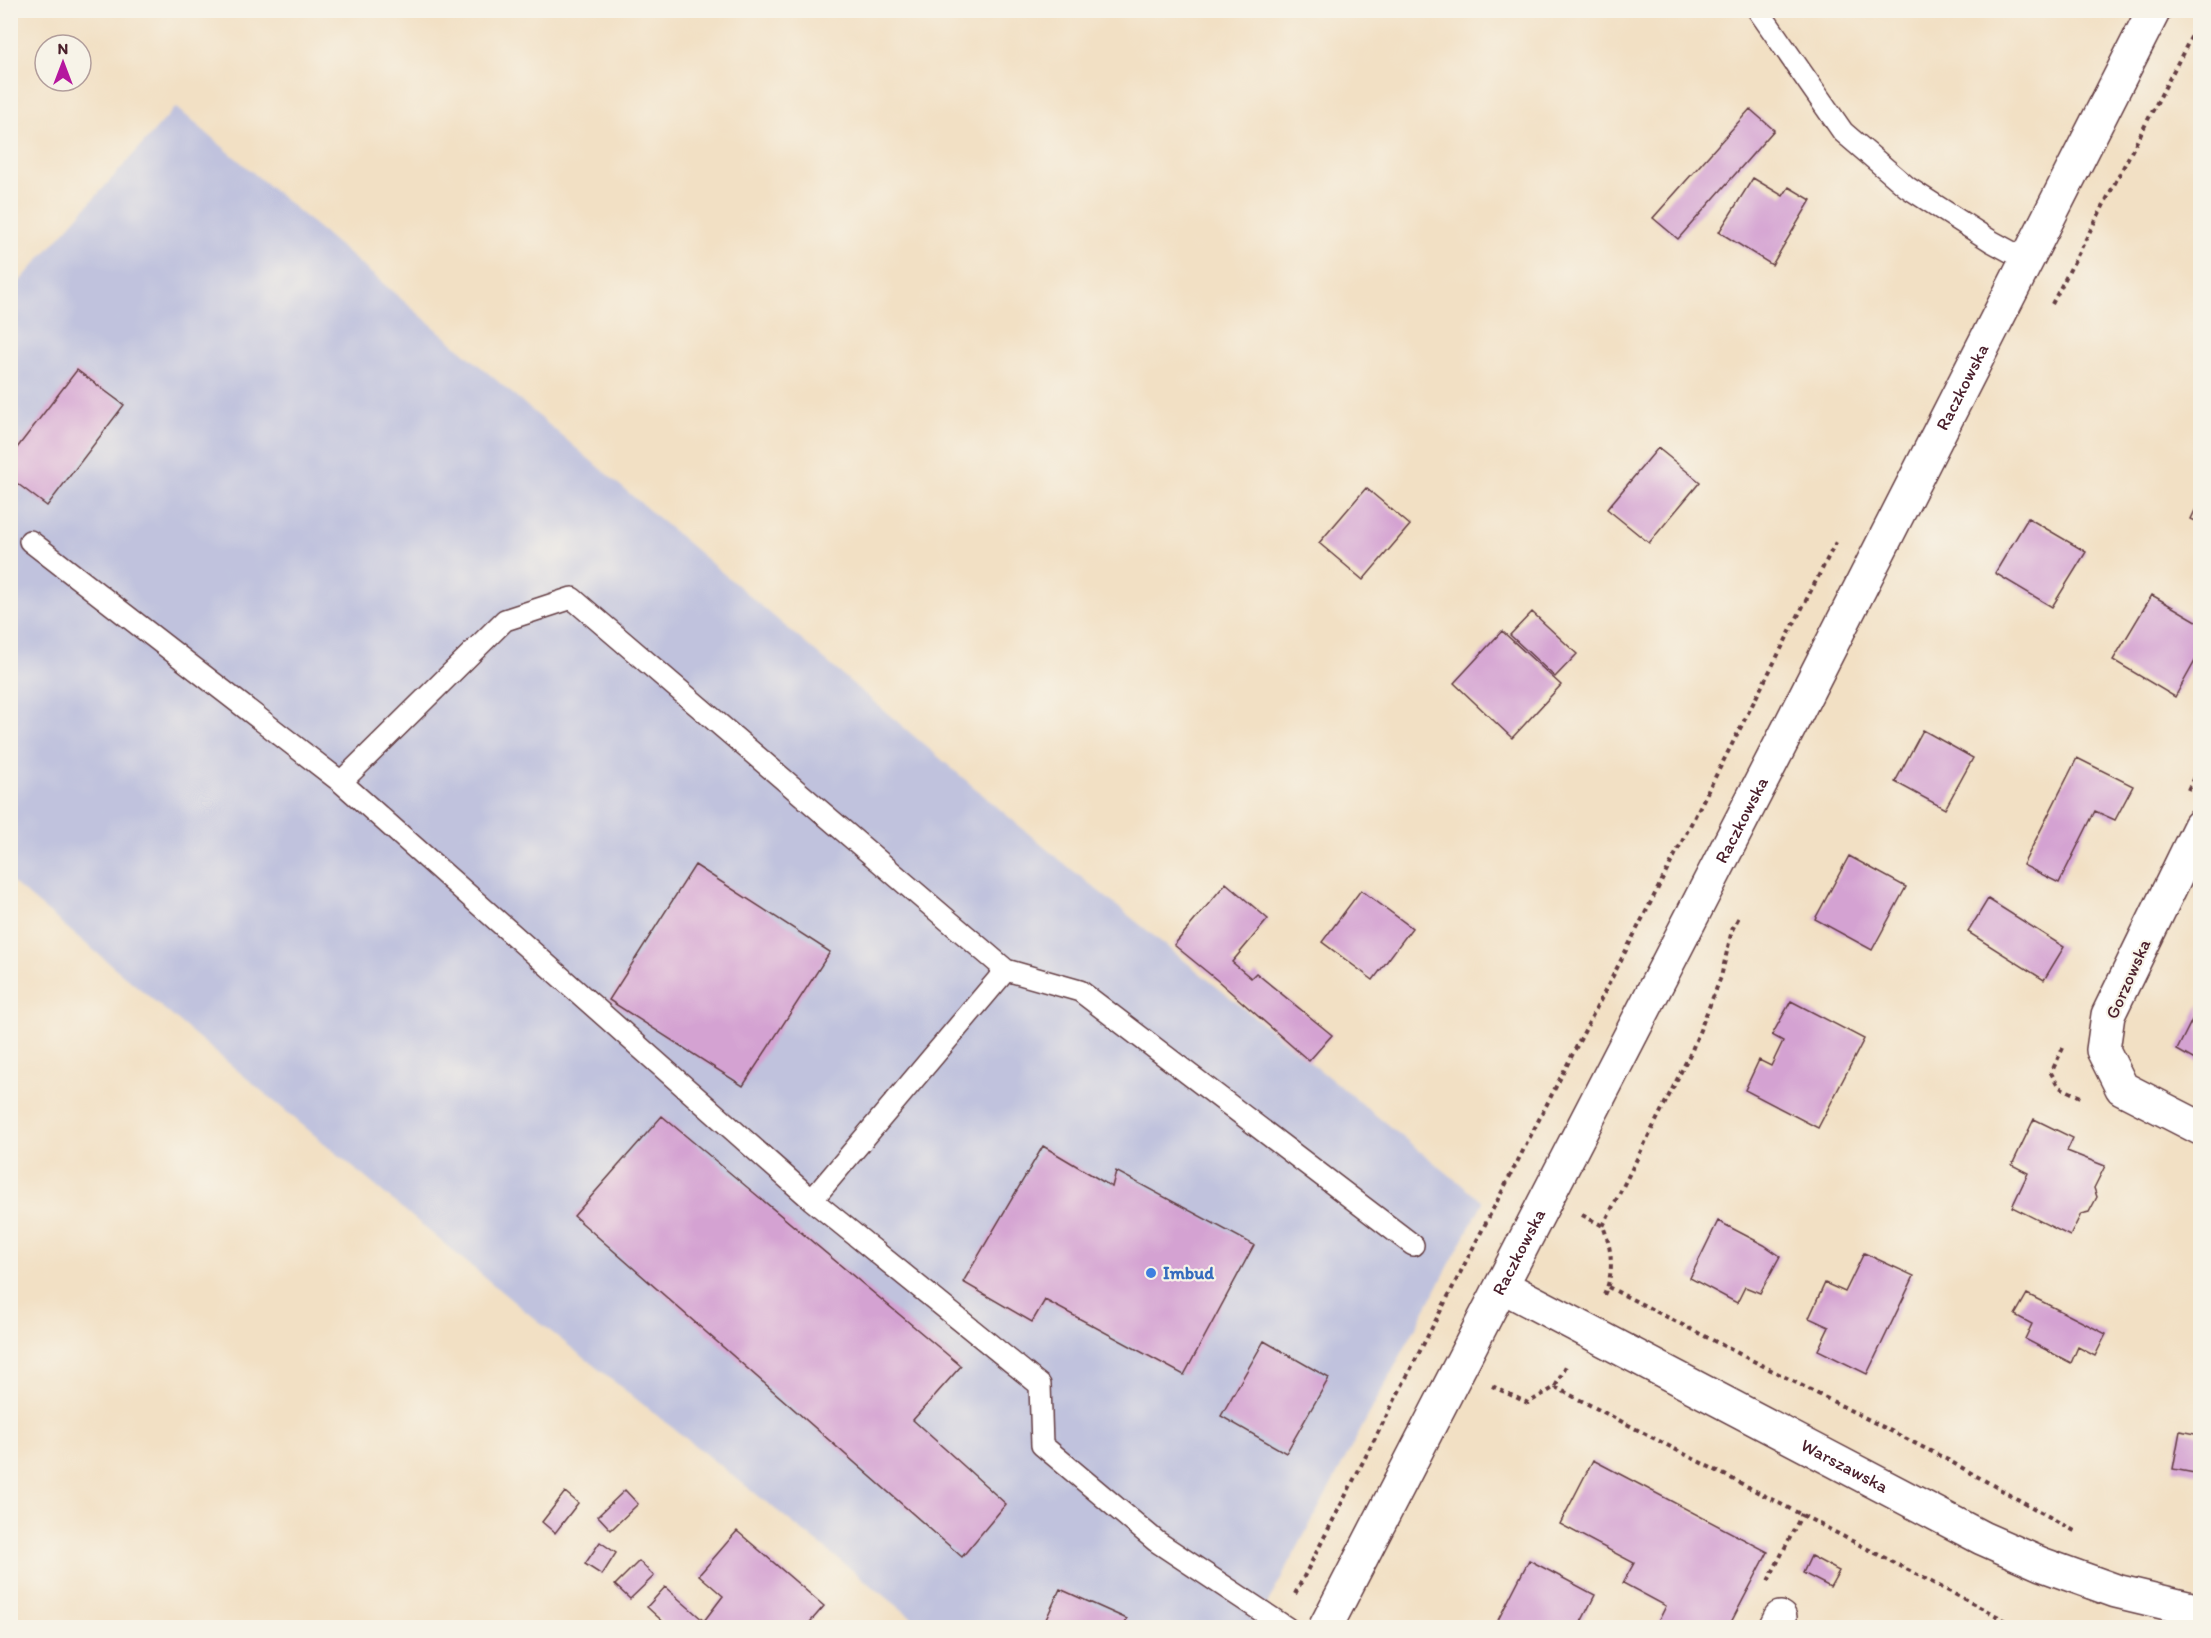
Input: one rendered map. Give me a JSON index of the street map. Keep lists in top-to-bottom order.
{
  "streets": {
    "street": ["Raczkowska", "Gorzowska", "Warszawska"]
  },
  "crossings": [
    ["Raczkowska", "Warszawska"]
  ],
  "places": ["Imbud"],
  "north": "top"
}
